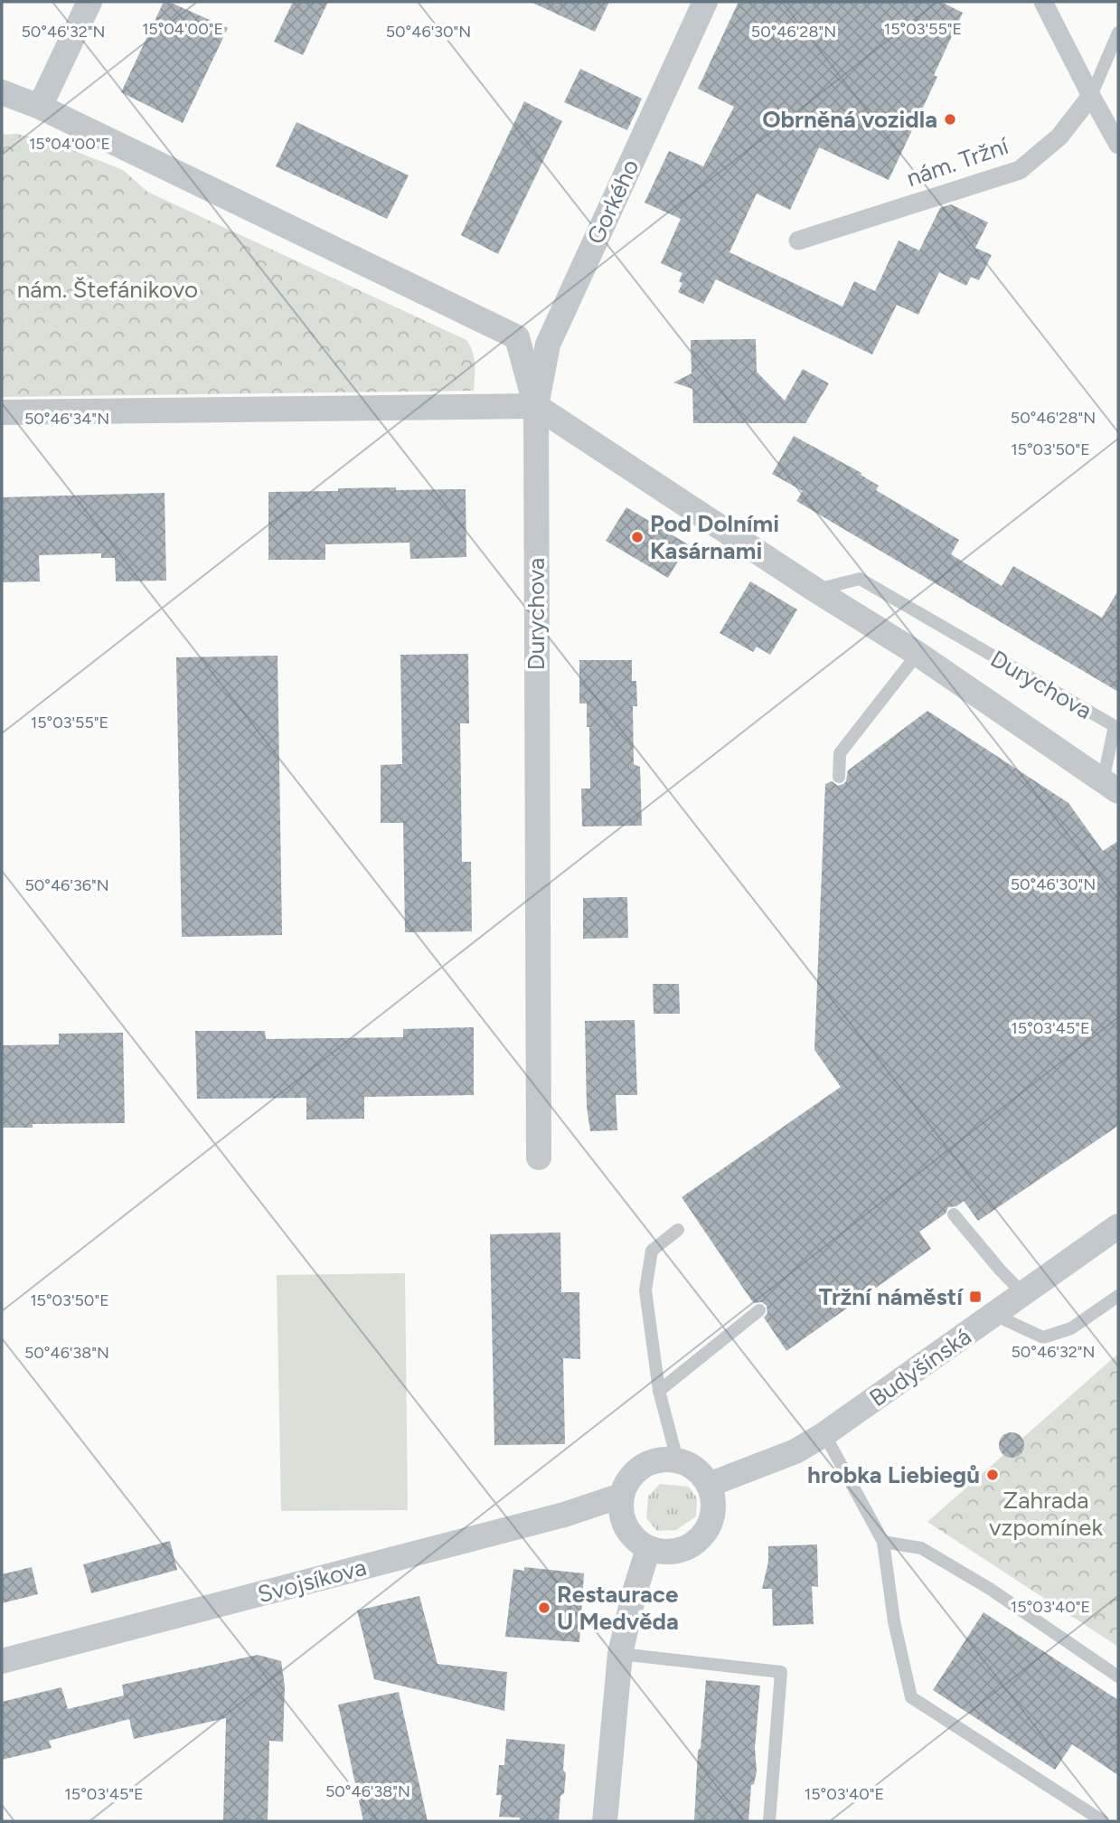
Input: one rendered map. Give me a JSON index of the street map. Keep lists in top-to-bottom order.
{
  "streets": {
    "street": [
      "nám. Tržní",
      "Gorkého",
      "Durychova",
      "Budyšínská",
      "Svojsíkova"
    ]
  },
  "crossings": [
    ["Gorkého", "Durychova"],
    ["Budyšínská", "Svojsíkova"]
  ],
  "parks": ["nám. Štefánikovo", "Zahrada vzpomínek"],
  "places": {
    "other": [
      "Obrněná vozidla",
      "Pod Dolními Kasárnami",
      "hrobka Liebiegů",
      "Restaurace U Medvěda"
    ],
    "transit": ["Tržní náměstí"]
  },
  "coordinates": [
    "15°04'00\"E",
    "15°03'55\"E",
    "50°46'32\"N",
    "50°46'30\"N",
    "50°46'28\"N",
    "50°46'34\"N",
    "15°03'50\"E",
    "50°46'36\"N",
    "15°03'45\"E",
    "50°46'38\"N",
    "15°03'40\"E"
  ]
}
